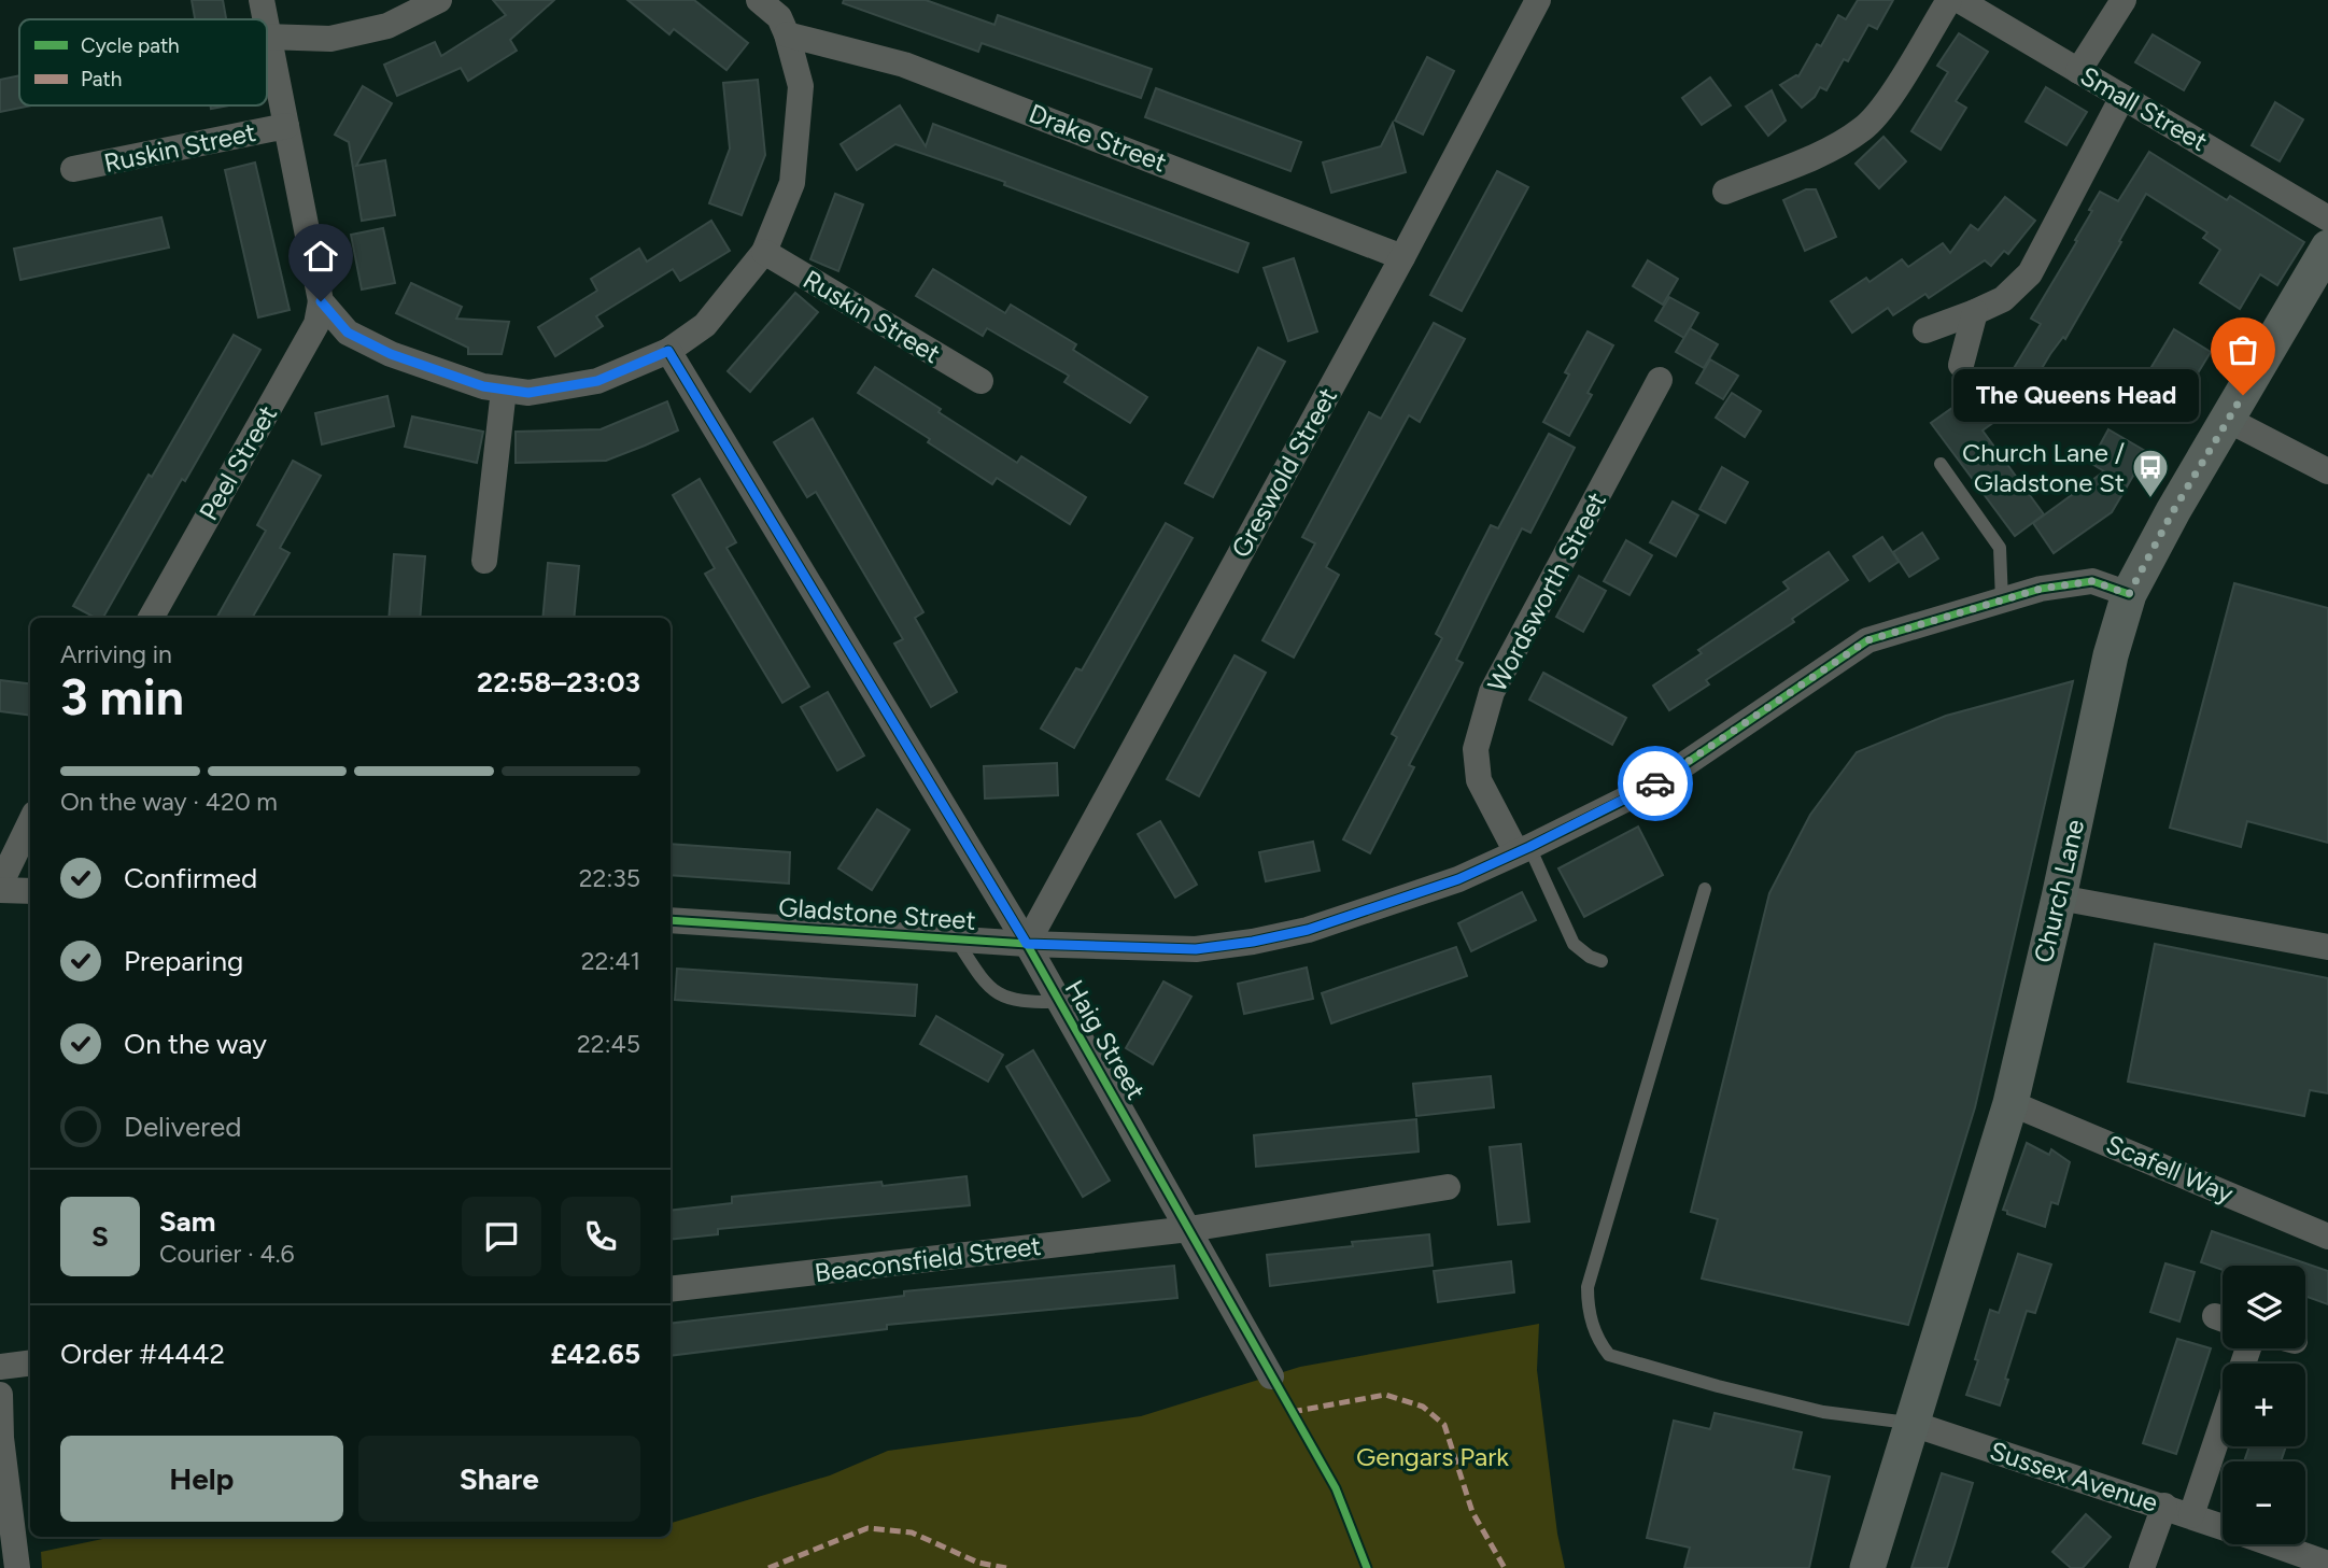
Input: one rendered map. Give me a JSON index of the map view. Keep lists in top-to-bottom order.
{
  "streets": {
    "main road": ["Church Lane"],
    "street": [
      "Small Street",
      "Drake Street",
      "Ruskin Street",
      "Peel Street",
      "Greswold Street",
      "Wordsworth Street",
      "Gladstone Street",
      "Haig Street",
      "Scafell Way",
      "Beaconsfield Street",
      "Sussex Avenue"
    ]
  },
  "crossings": [
    ["Drake Street", "Ruskin Street"],
    ["Drake Street", "Greswold Street"],
    ["Ruskin Street", "Peel Street"],
    ["Ruskin Street", "Haig Street"],
    ["Greswold Street", "Gladstone Street"],
    ["Greswold Street", "Haig Street"],
    ["Wordsworth Street", "Gladstone Street"],
    ["Church Lane", "Gladstone Street"],
    ["Church Lane", "Scafell Way"],
    ["Church Lane", "Sussex Avenue"],
    ["Gladstone Street", "Haig Street"],
    ["Haig Street", "Beaconsfield Street"]
  ],
  "parks": ["Gengars Park"],
  "places": {
    "other": ["The Queens Head"],
    "bus stop": ["Church Lane / Gladstone St"]
  },
  "legend": ["Cycle path", "Path"],
  "page": {
    "bubble": "The Queens Head",
    "heading": ["3 min", "Arriving in", "22:58–23:03"],
    "panel": [
      "Sam",
      "Courier · 4.6",
      "Order #4442",
      "£42.65"
    ],
    "bar": "On the way · 420 m",
    "list": [
      ["Confirmed", "22:35"],
      ["Preparing", "22:41"],
      ["On the way", "22:45"],
      "Delivered"
    ],
    "round": "S",
    "map_buttons": ["+", "−"],
    "buttons": ["Help", "Share"]
  }
}
